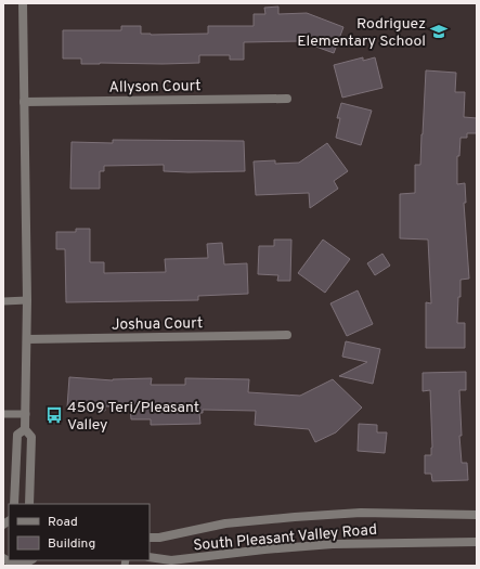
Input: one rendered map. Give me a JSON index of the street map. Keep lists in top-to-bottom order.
{
  "streets": {
    "street": ["Allyson Court", "Joshua Court", "South Pleasant Valley Road"]
  },
  "places": {
    "school or university": ["Rodriguez Elementary School"],
    "bus stop": ["4509 Teri/Pleasant Valley"]
  },
  "legend": ["Road", "Building"]
}
